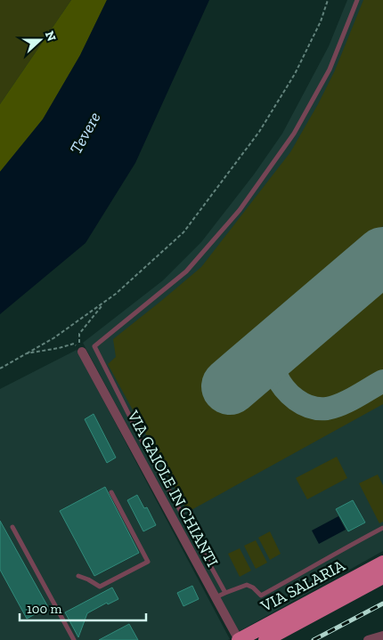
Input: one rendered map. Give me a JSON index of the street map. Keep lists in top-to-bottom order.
{
  "streets": {
    "main road": ["VIA SALARIA"],
    "street": ["VIA GAIOLE IN CHIANTI"]
  },
  "crossings": [
    ["VIA GAIOLE IN CHIANTI", "VIA SALARIA"]
  ],
  "water": ["Tevere"],
  "scale_bar": "100 m",
  "north": "right"
}
